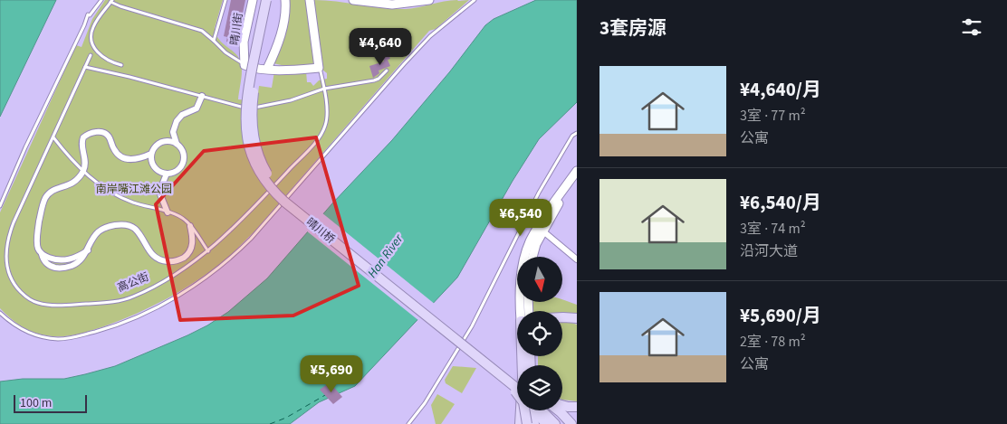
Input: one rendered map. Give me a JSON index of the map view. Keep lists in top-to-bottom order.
{
  "streets": {
    "main road": ["晴川街", "晴川桥", "高公街"]
  },
  "water": ["Han River"],
  "parks": ["南岸嘴江滩公园"],
  "scale_bar": "100 m",
  "north": "bottom",
  "page": {
    "heading": "3套房源",
    "price": ["¥4,640", "¥6,540", "¥5,690"],
    "list": [
      {
        "name": "¥4,640/月",
        "note": "3室 · 77 m² · 公寓"
      },
      {
        "name": "¥6,540/月",
        "note": "3室 · 74 m² · 沿河大道"
      },
      {
        "name": "¥5,690/月",
        "note": "2室 · 78 m² · 公寓"
      }
    ],
    "scale": "100 m"
  }
}
